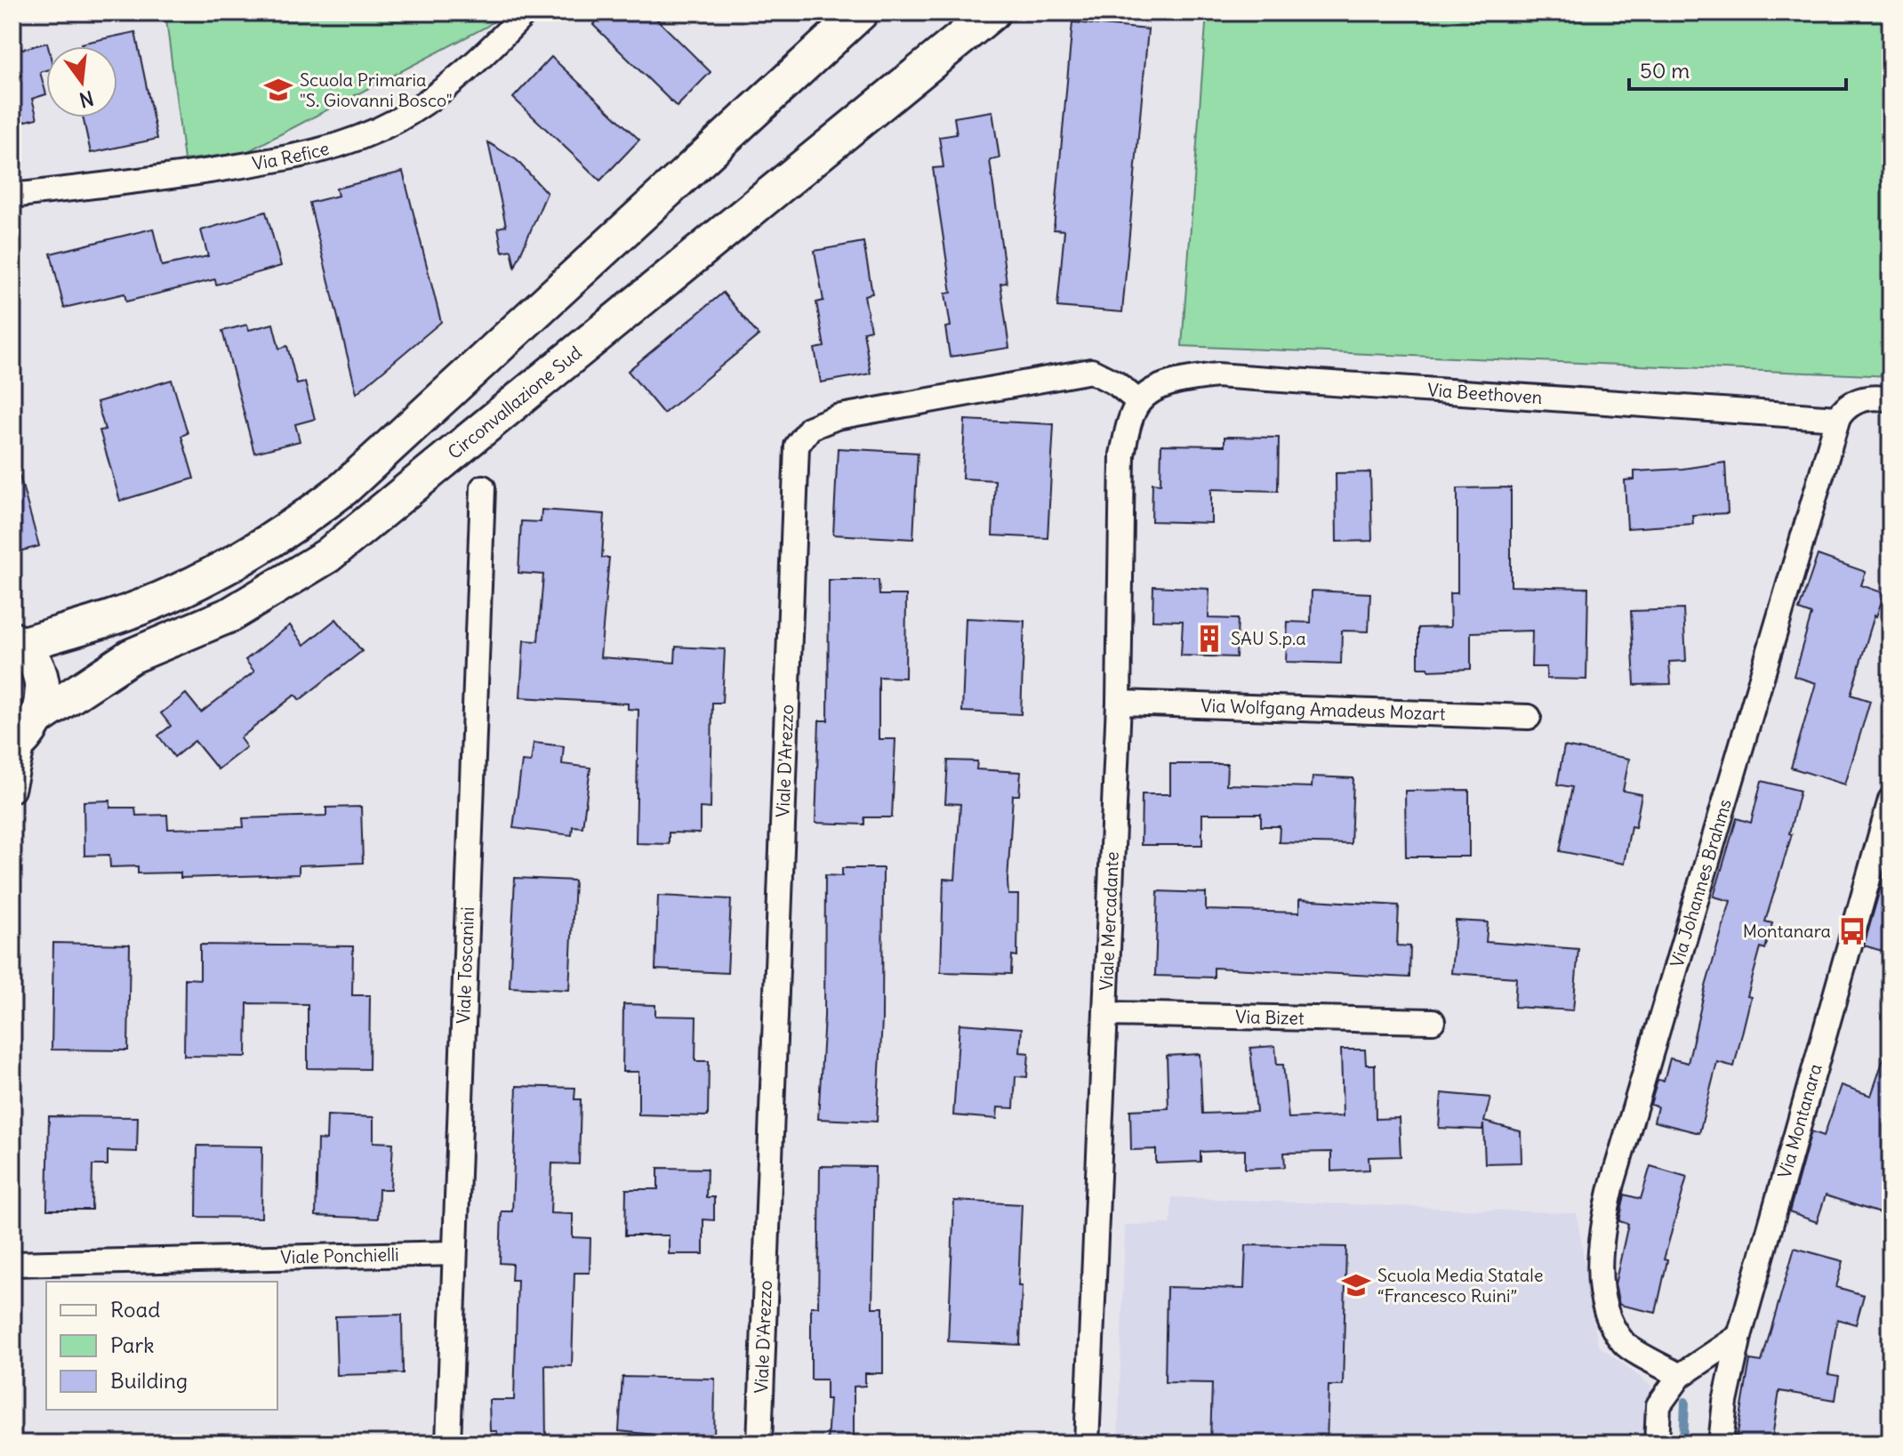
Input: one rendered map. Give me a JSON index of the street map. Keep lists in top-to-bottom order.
{
  "streets": {
    "main road": ["Circonvallazione Sud"],
    "street": [
      "Via Refice",
      "Via Beethoven",
      "Via Wolfgang Amadeus Mozart",
      "Viale D'Arezzo",
      "Via Johannes Brahms",
      "Viale Mercadante",
      "Viale Toscanini",
      "Via Bizet",
      "Via Montanara",
      "Viale Ponchielli"
    ]
  },
  "crossings": [
    ["Via Beethoven", "Viale D'Arezzo"],
    ["Via Beethoven", "Via Johannes Brahms"],
    ["Via Beethoven", "Viale Mercadante"],
    ["Via Wolfgang Amadeus Mozart", "Viale Mercadante"],
    ["Viale D'Arezzo", "Viale Mercadante"],
    ["Viale Mercadante", "Via Bizet"],
    ["Viale Toscanini", "Viale Ponchielli"]
  ],
  "places": {
    "school or university": ["Scuola Primaria \"S. Giovanni Bosco\"", "Scuola Media Statale “Francesco Ruini”"],
    "building": ["SAU S.p.a"],
    "bus stop": ["Montanara"]
  },
  "legend": ["Road", "Park", "Building"],
  "scale_bar": "50 m",
  "north": "bottom"
}
